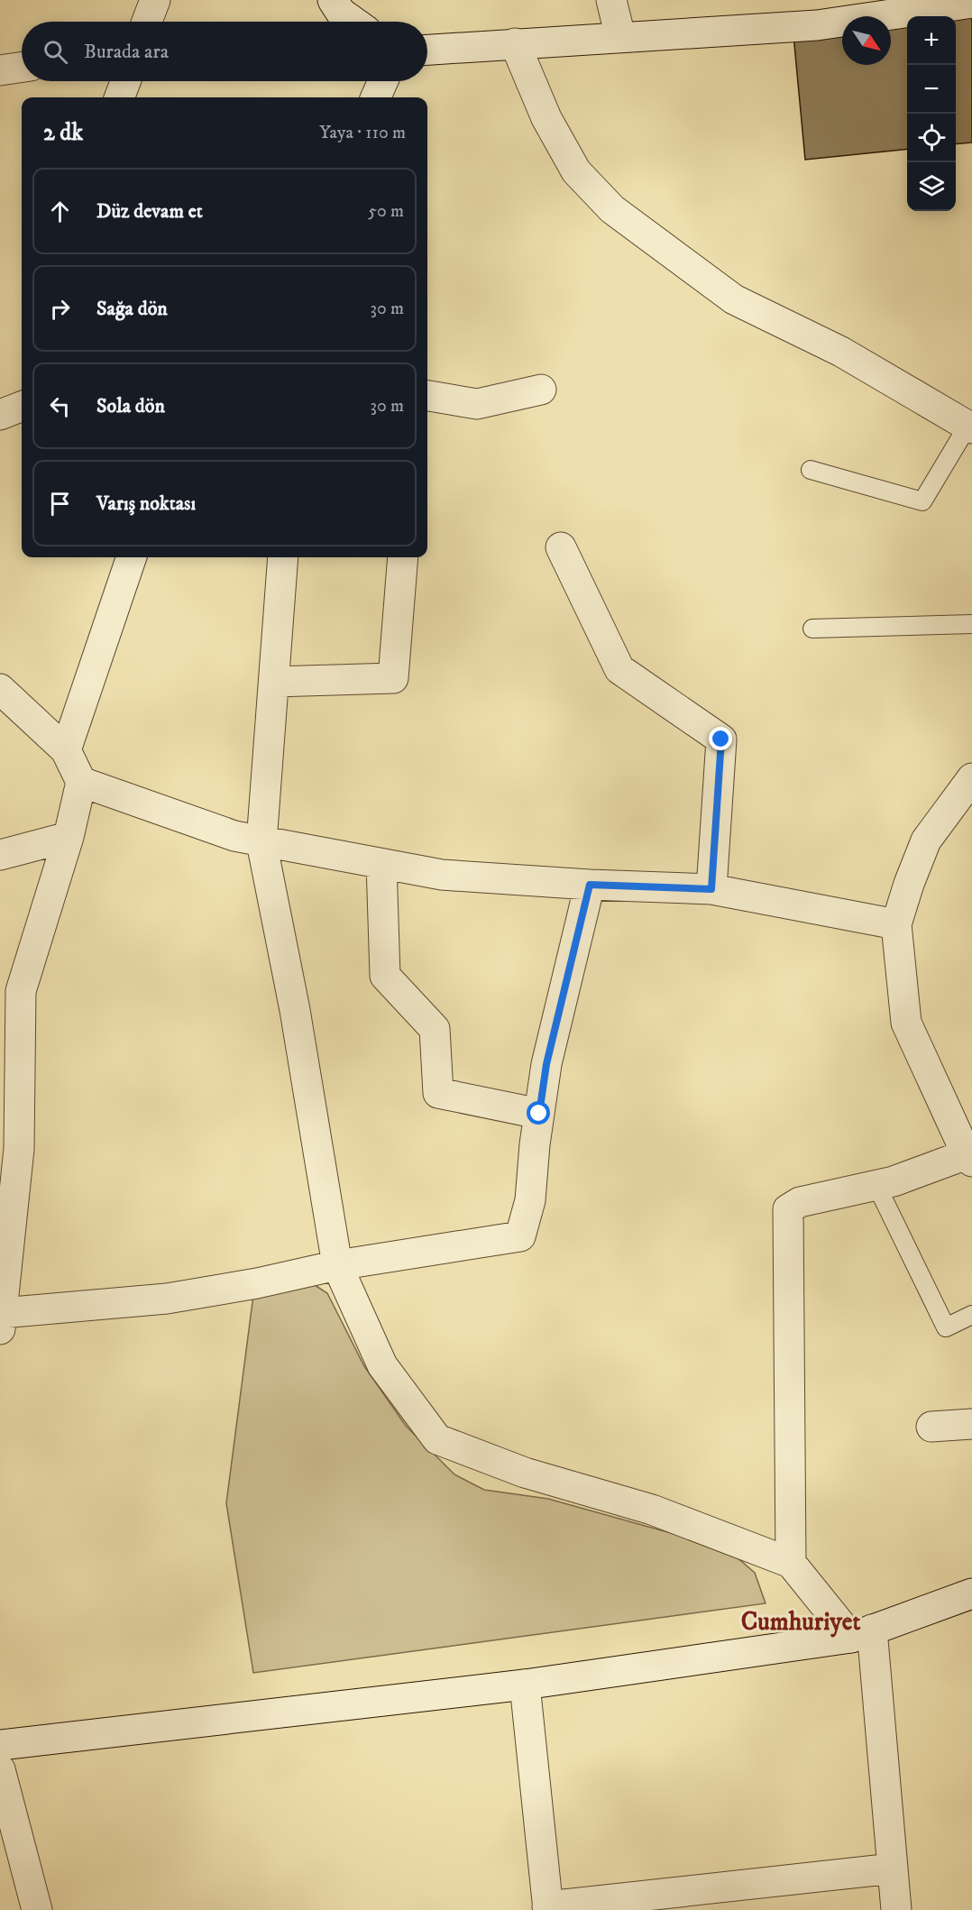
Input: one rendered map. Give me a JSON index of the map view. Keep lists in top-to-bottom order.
{
  "districts": ["Cumhuriyet"],
  "north": "bottom right",
  "page": {
    "map_buttons": ["+", "−"],
    "search": "Burada ara",
    "heading": ["2 dk", "Yaya · 110 m"],
    "list": [
      ["Düz devam et", "50 m"],
      ["Sağa dön", "30 m"],
      ["Sola dön", "30 m"],
      "Varış noktası"
    ]
  }
}
